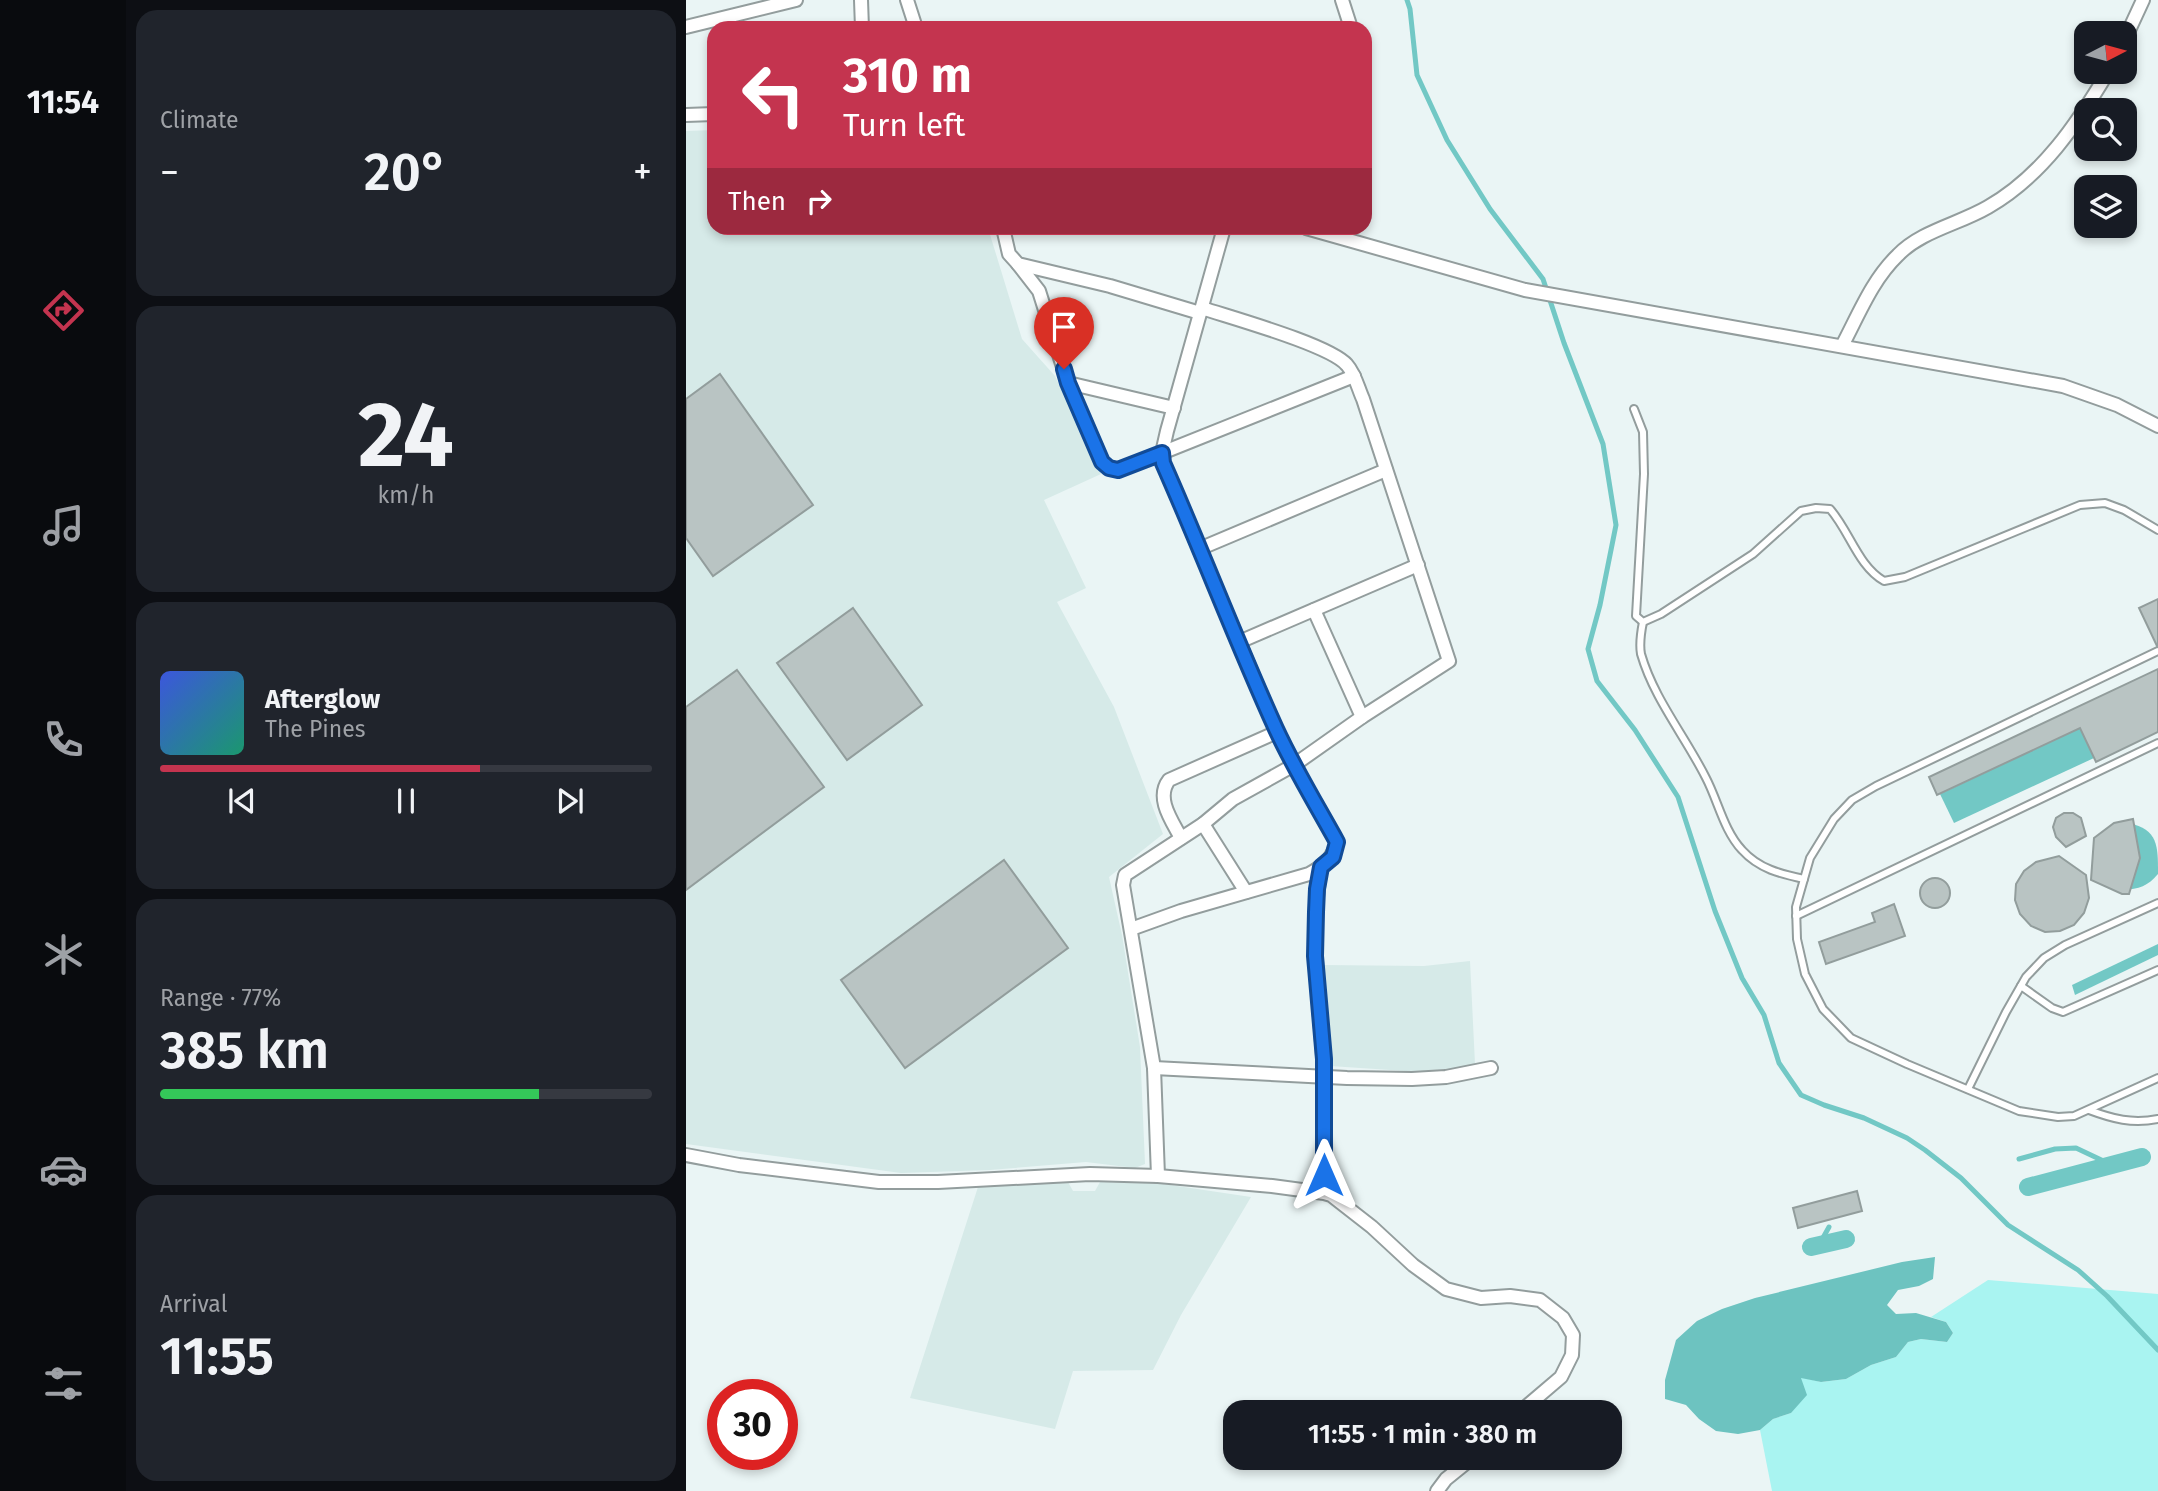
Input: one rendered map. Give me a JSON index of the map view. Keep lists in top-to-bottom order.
{
  "north": "right",
  "page": {
    "tabs": "11:54",
    "tile": [
      "Climate",
      ["24", "km/h"],
      ["Range · 77%", "385 km"],
      ["Arrival", "11:55"]
    ],
    "turn": ["310 m", "Turn left"],
    "heat": ["−", "20°", "+"],
    "then": "Then",
    "song": ["Afterglow", "The Pines"],
    "limit": "30",
    "trip": "11:55 · 1 min · 380 m"
  }
}
